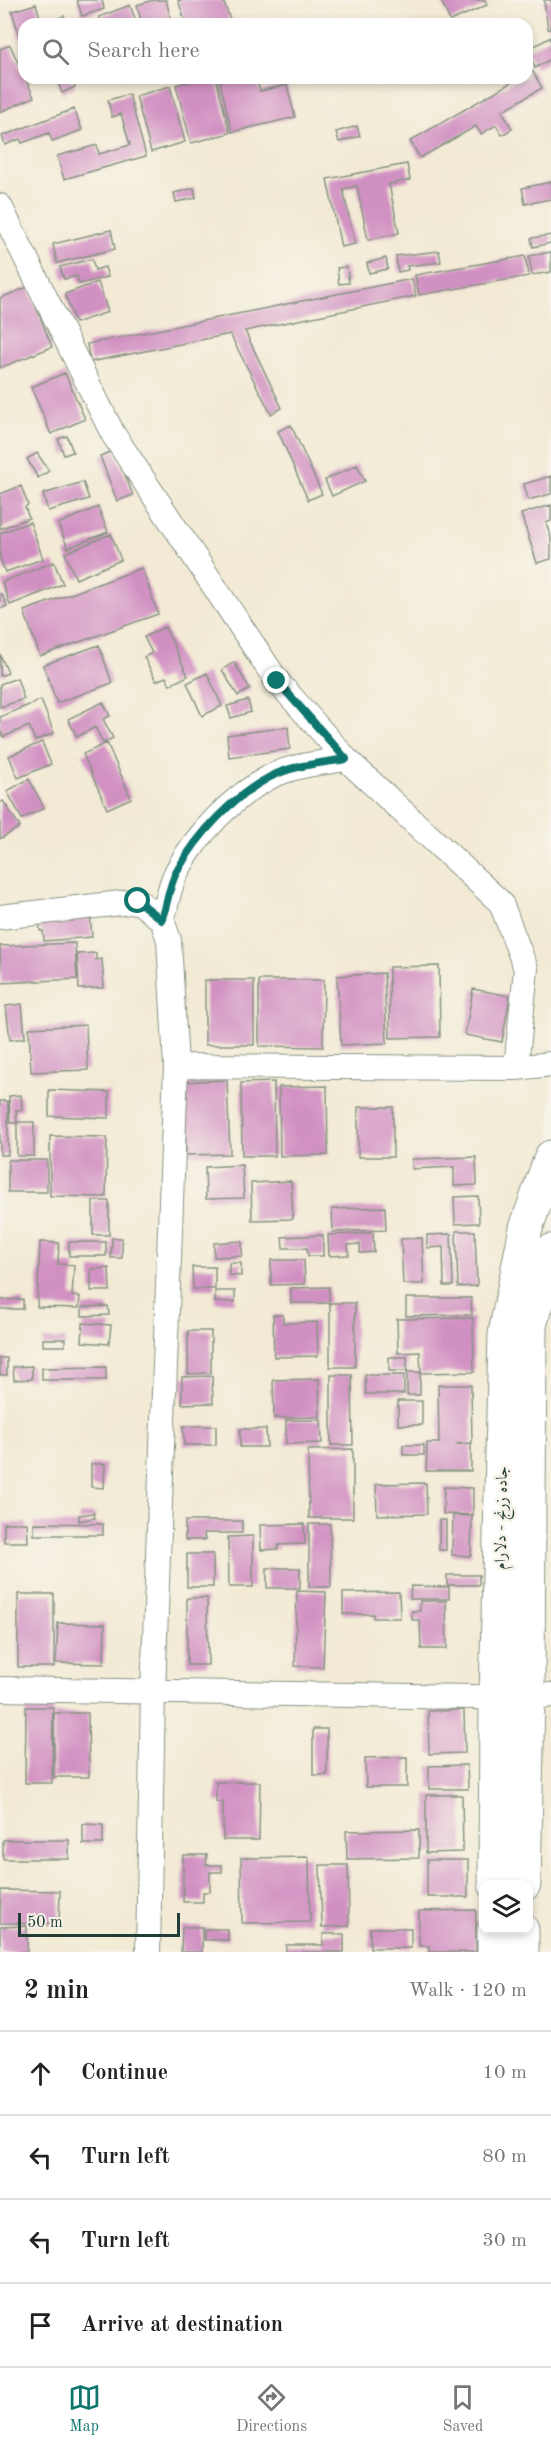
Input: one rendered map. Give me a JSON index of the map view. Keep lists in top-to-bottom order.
{
  "streets": {
    "highway": ["جاده زرنج - دلارام"]
  },
  "scale_bar": "50 m",
  "page": {
    "search": "Search here",
    "scale": "50 m",
    "heading": ["2 min", "Walk · 120 m"],
    "list": [
      ["Continue", "10 m"],
      ["Turn left", "80 m"],
      ["Turn left", "30 m"],
      "Arrive at destination"
    ],
    "nav": ["Map", "Directions", "Saved"]
  }
}
